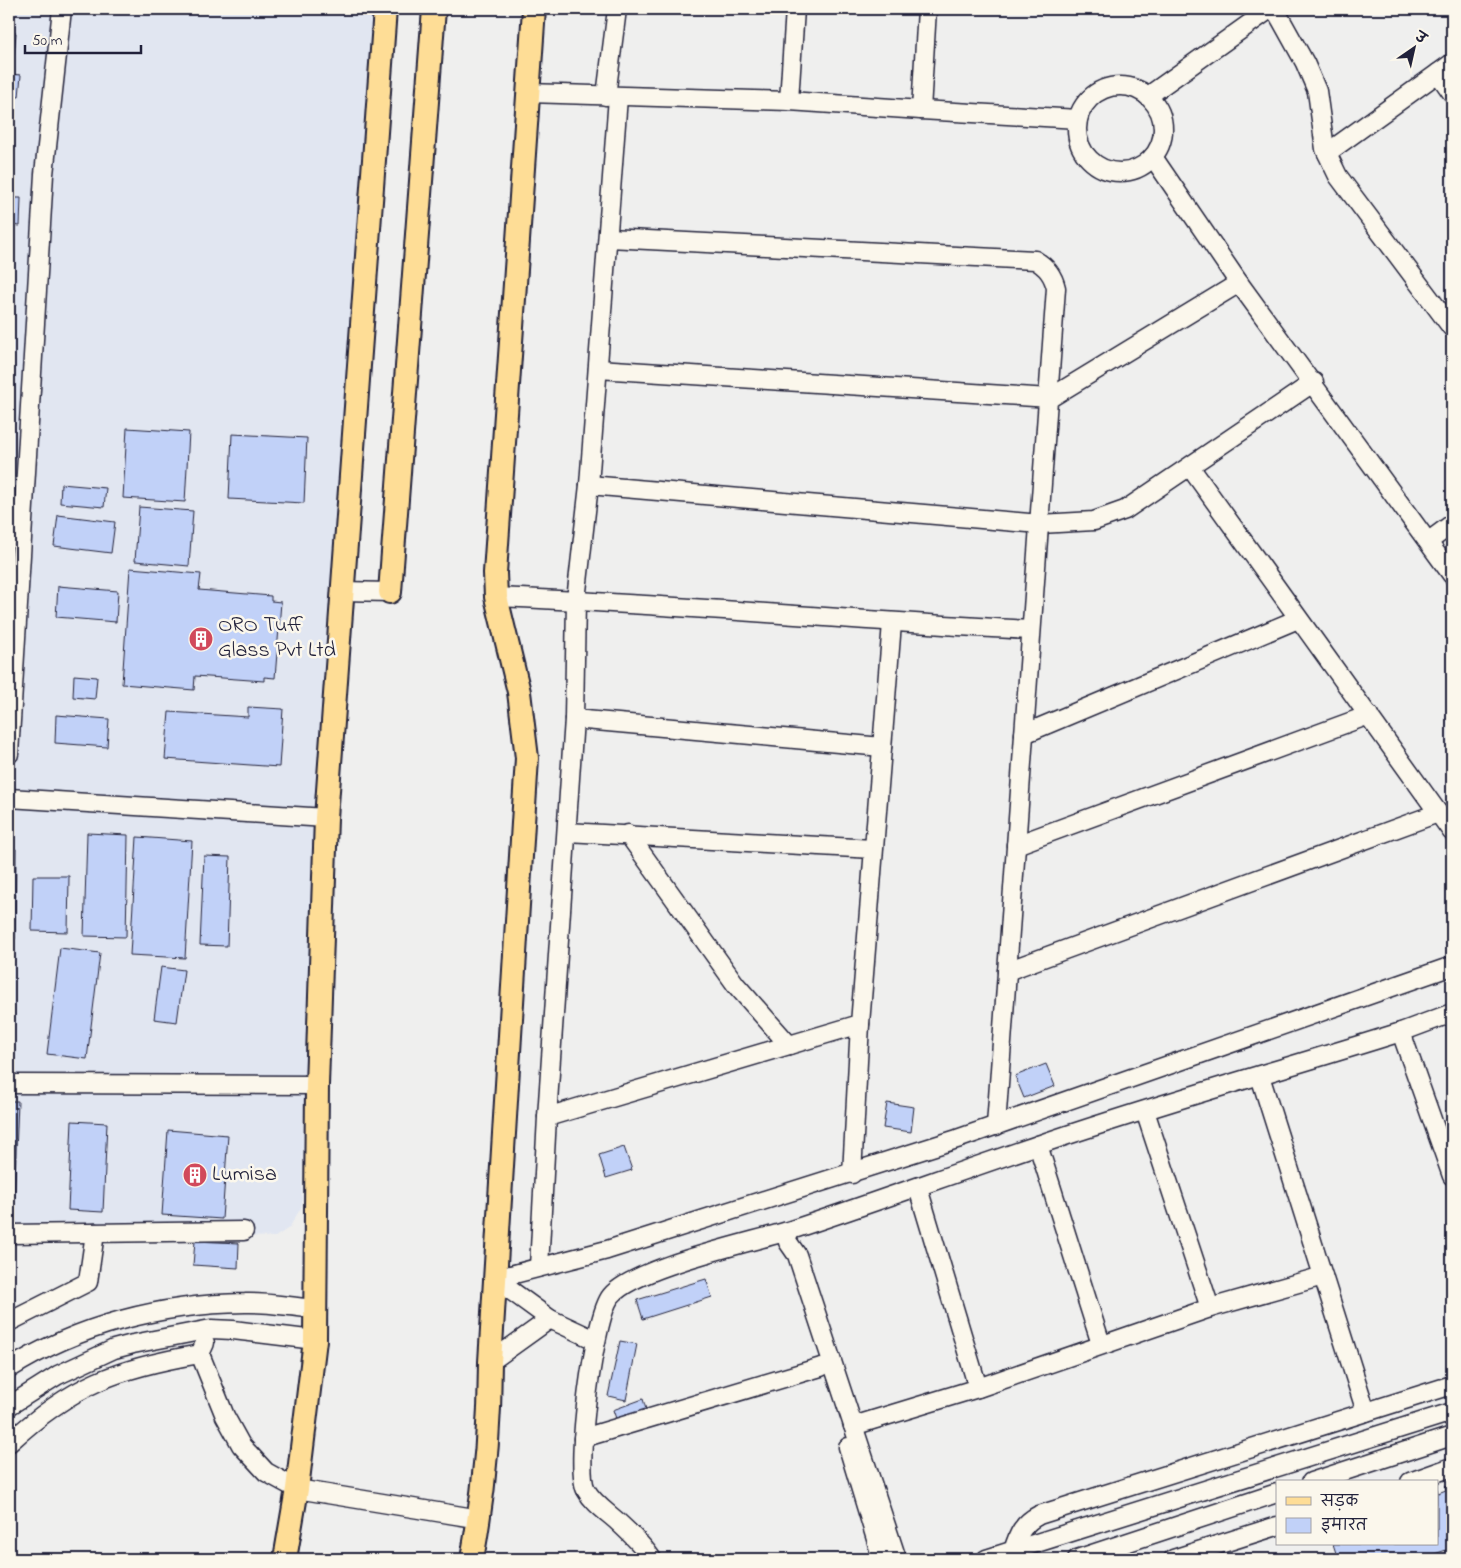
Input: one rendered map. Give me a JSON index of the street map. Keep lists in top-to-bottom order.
{
  "places": {
    "building": ["ORO Tuff Glass Pvt Ltd", "Lumisa"]
  },
  "legend": ["सड़क", "इमारत"],
  "scale_bar": "50 m",
  "north": "top right"
}
